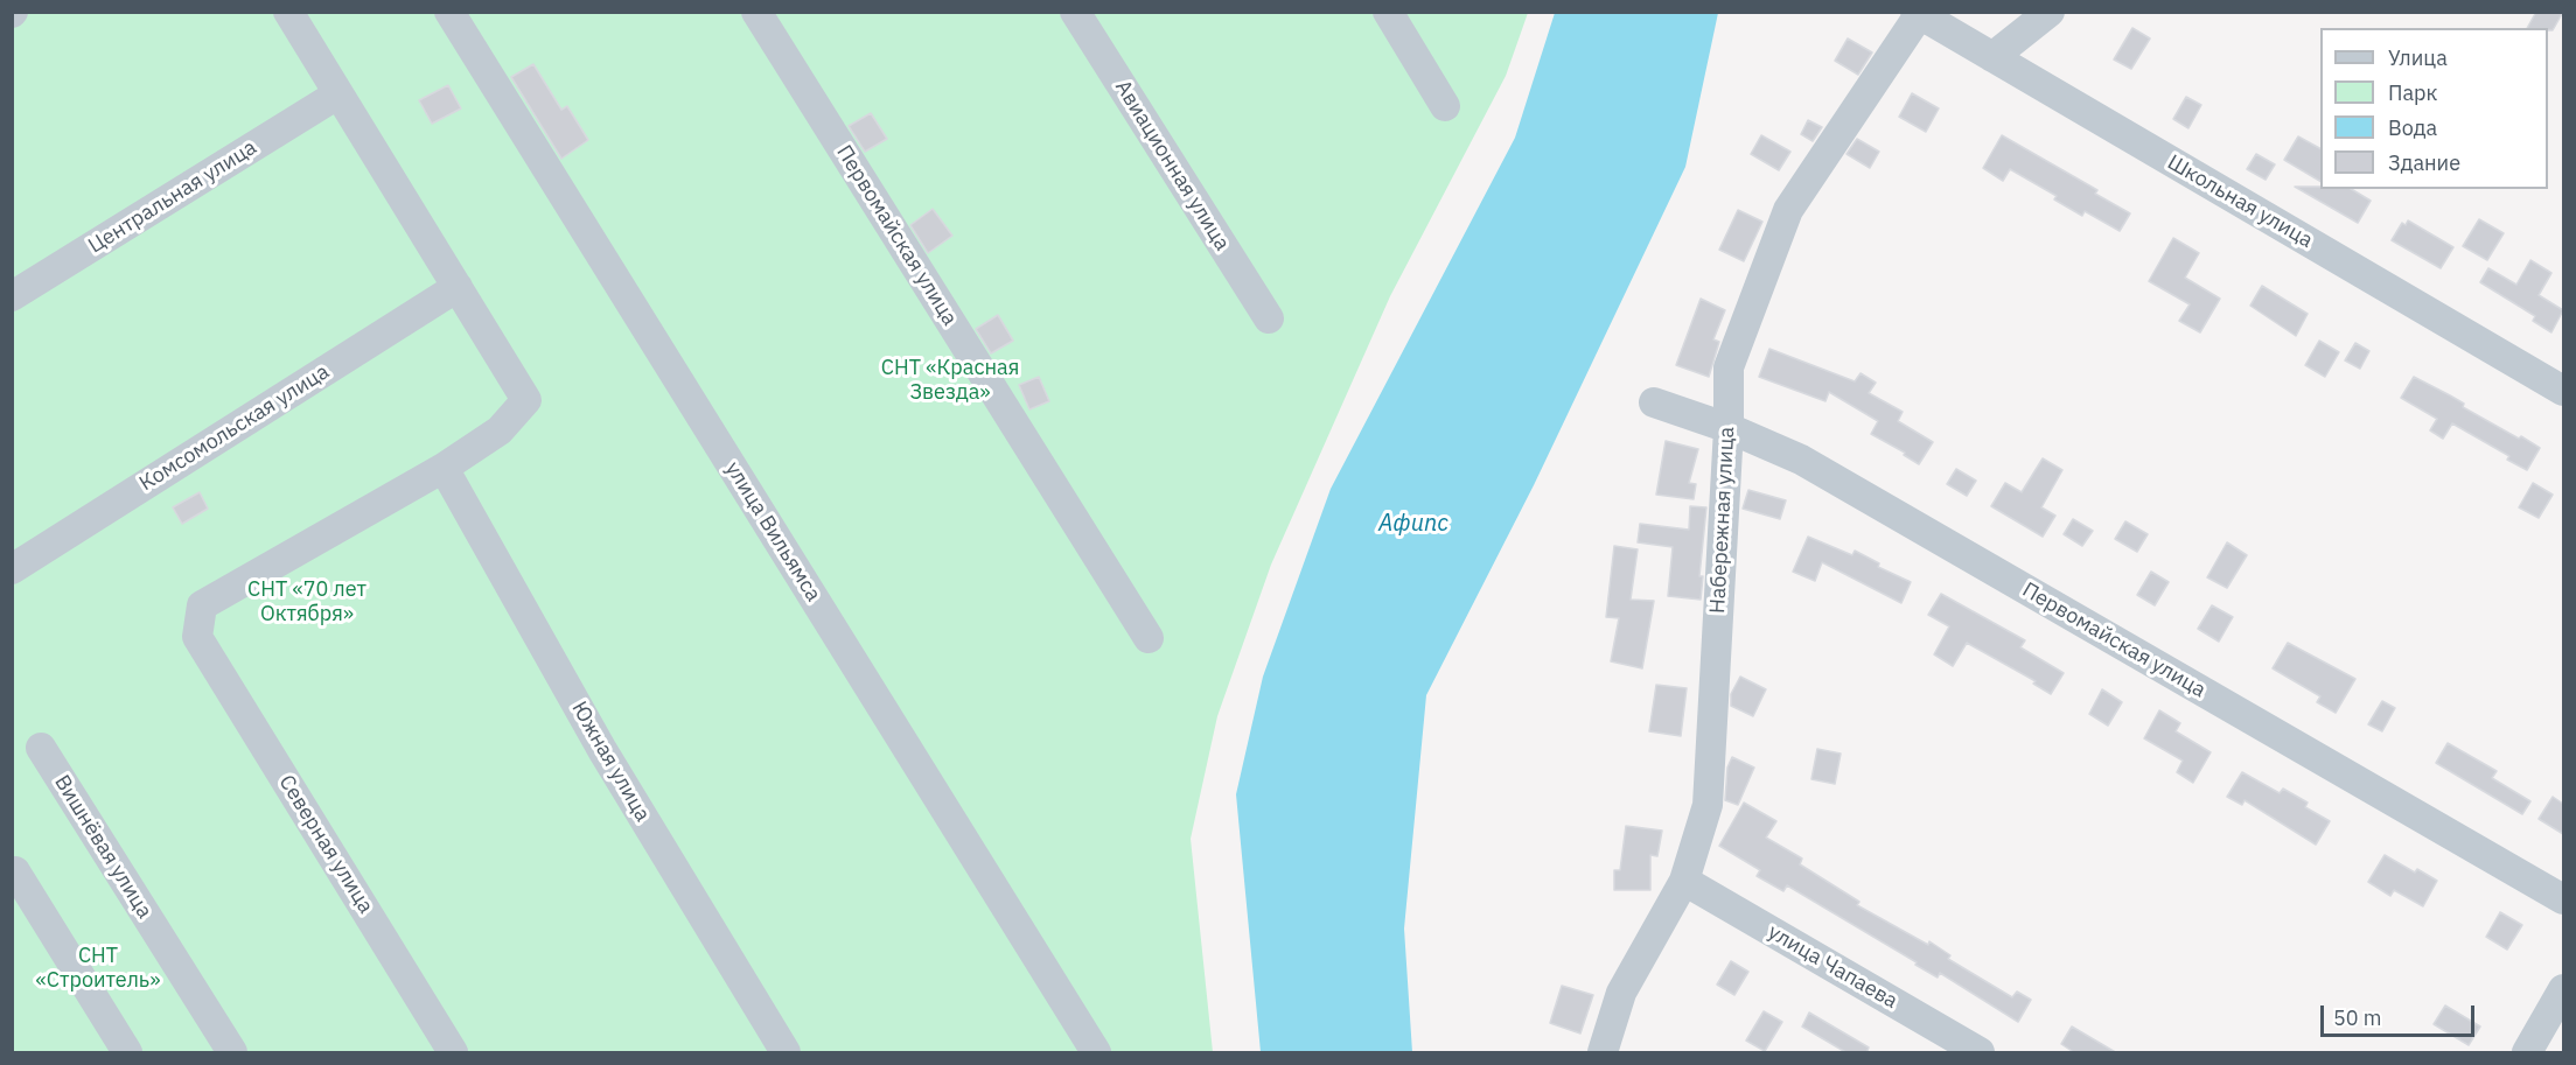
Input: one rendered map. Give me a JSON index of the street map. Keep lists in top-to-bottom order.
{
  "streets": {
    "street": [
      "Авиационная улица",
      "Центральная улица",
      "Школьная улица",
      "Первомайская улица",
      "Комсомольская улица",
      "Набережная улица",
      "улица Вильямса",
      "Южная улица",
      "Северная улица",
      "Вишнёвая улица",
      "улица Чапаева"
    ]
  },
  "crossings": [
    ["Школьная улица", "Набережная улица"],
    ["Первомайская улица", "Набережная улица"],
    ["Набережная улица", "улица Чапаева"],
    ["Южная улица", "Северная улица"]
  ],
  "water": ["Афипс"],
  "parks": ["СНТ «Красная Звезда»", "СНТ «70 лет Октября»", "СНТ «Строитель»"],
  "legend": [
    "Улица",
    "Парк",
    "Вода",
    "Здание"
  ],
  "scale_bar": "50 m"
}
